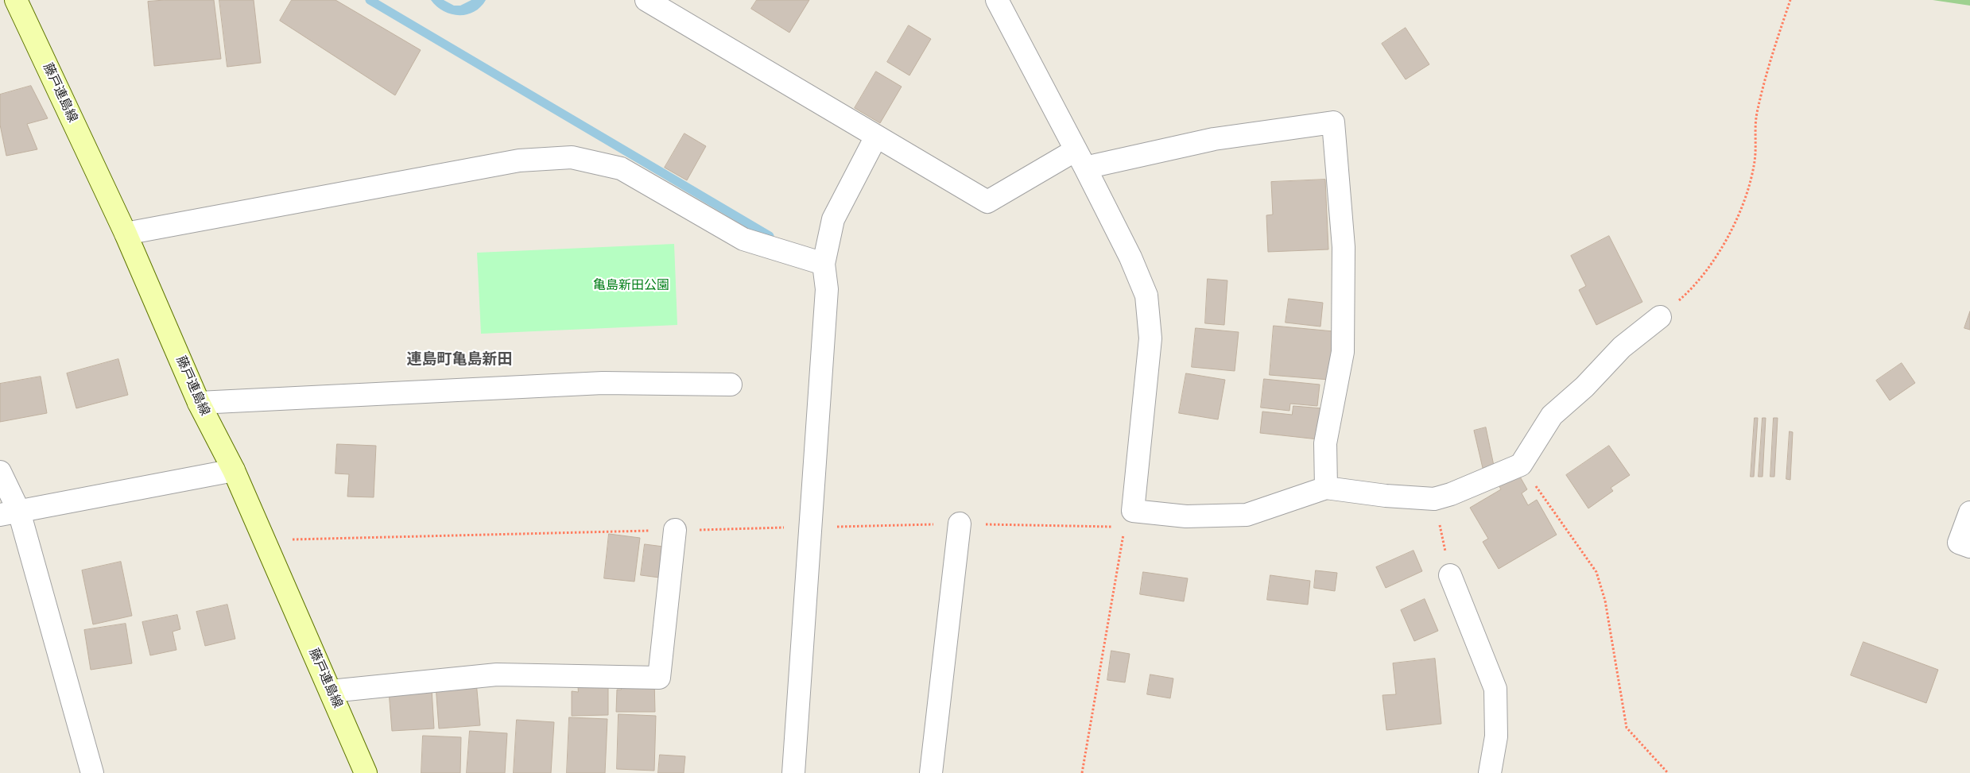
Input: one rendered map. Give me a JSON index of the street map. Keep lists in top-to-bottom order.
{
  "streets": {
    "main road": ["藤戸連島線"]
  },
  "districts": ["連島町亀島新田"],
  "parks": ["亀島新田公園"]
}
